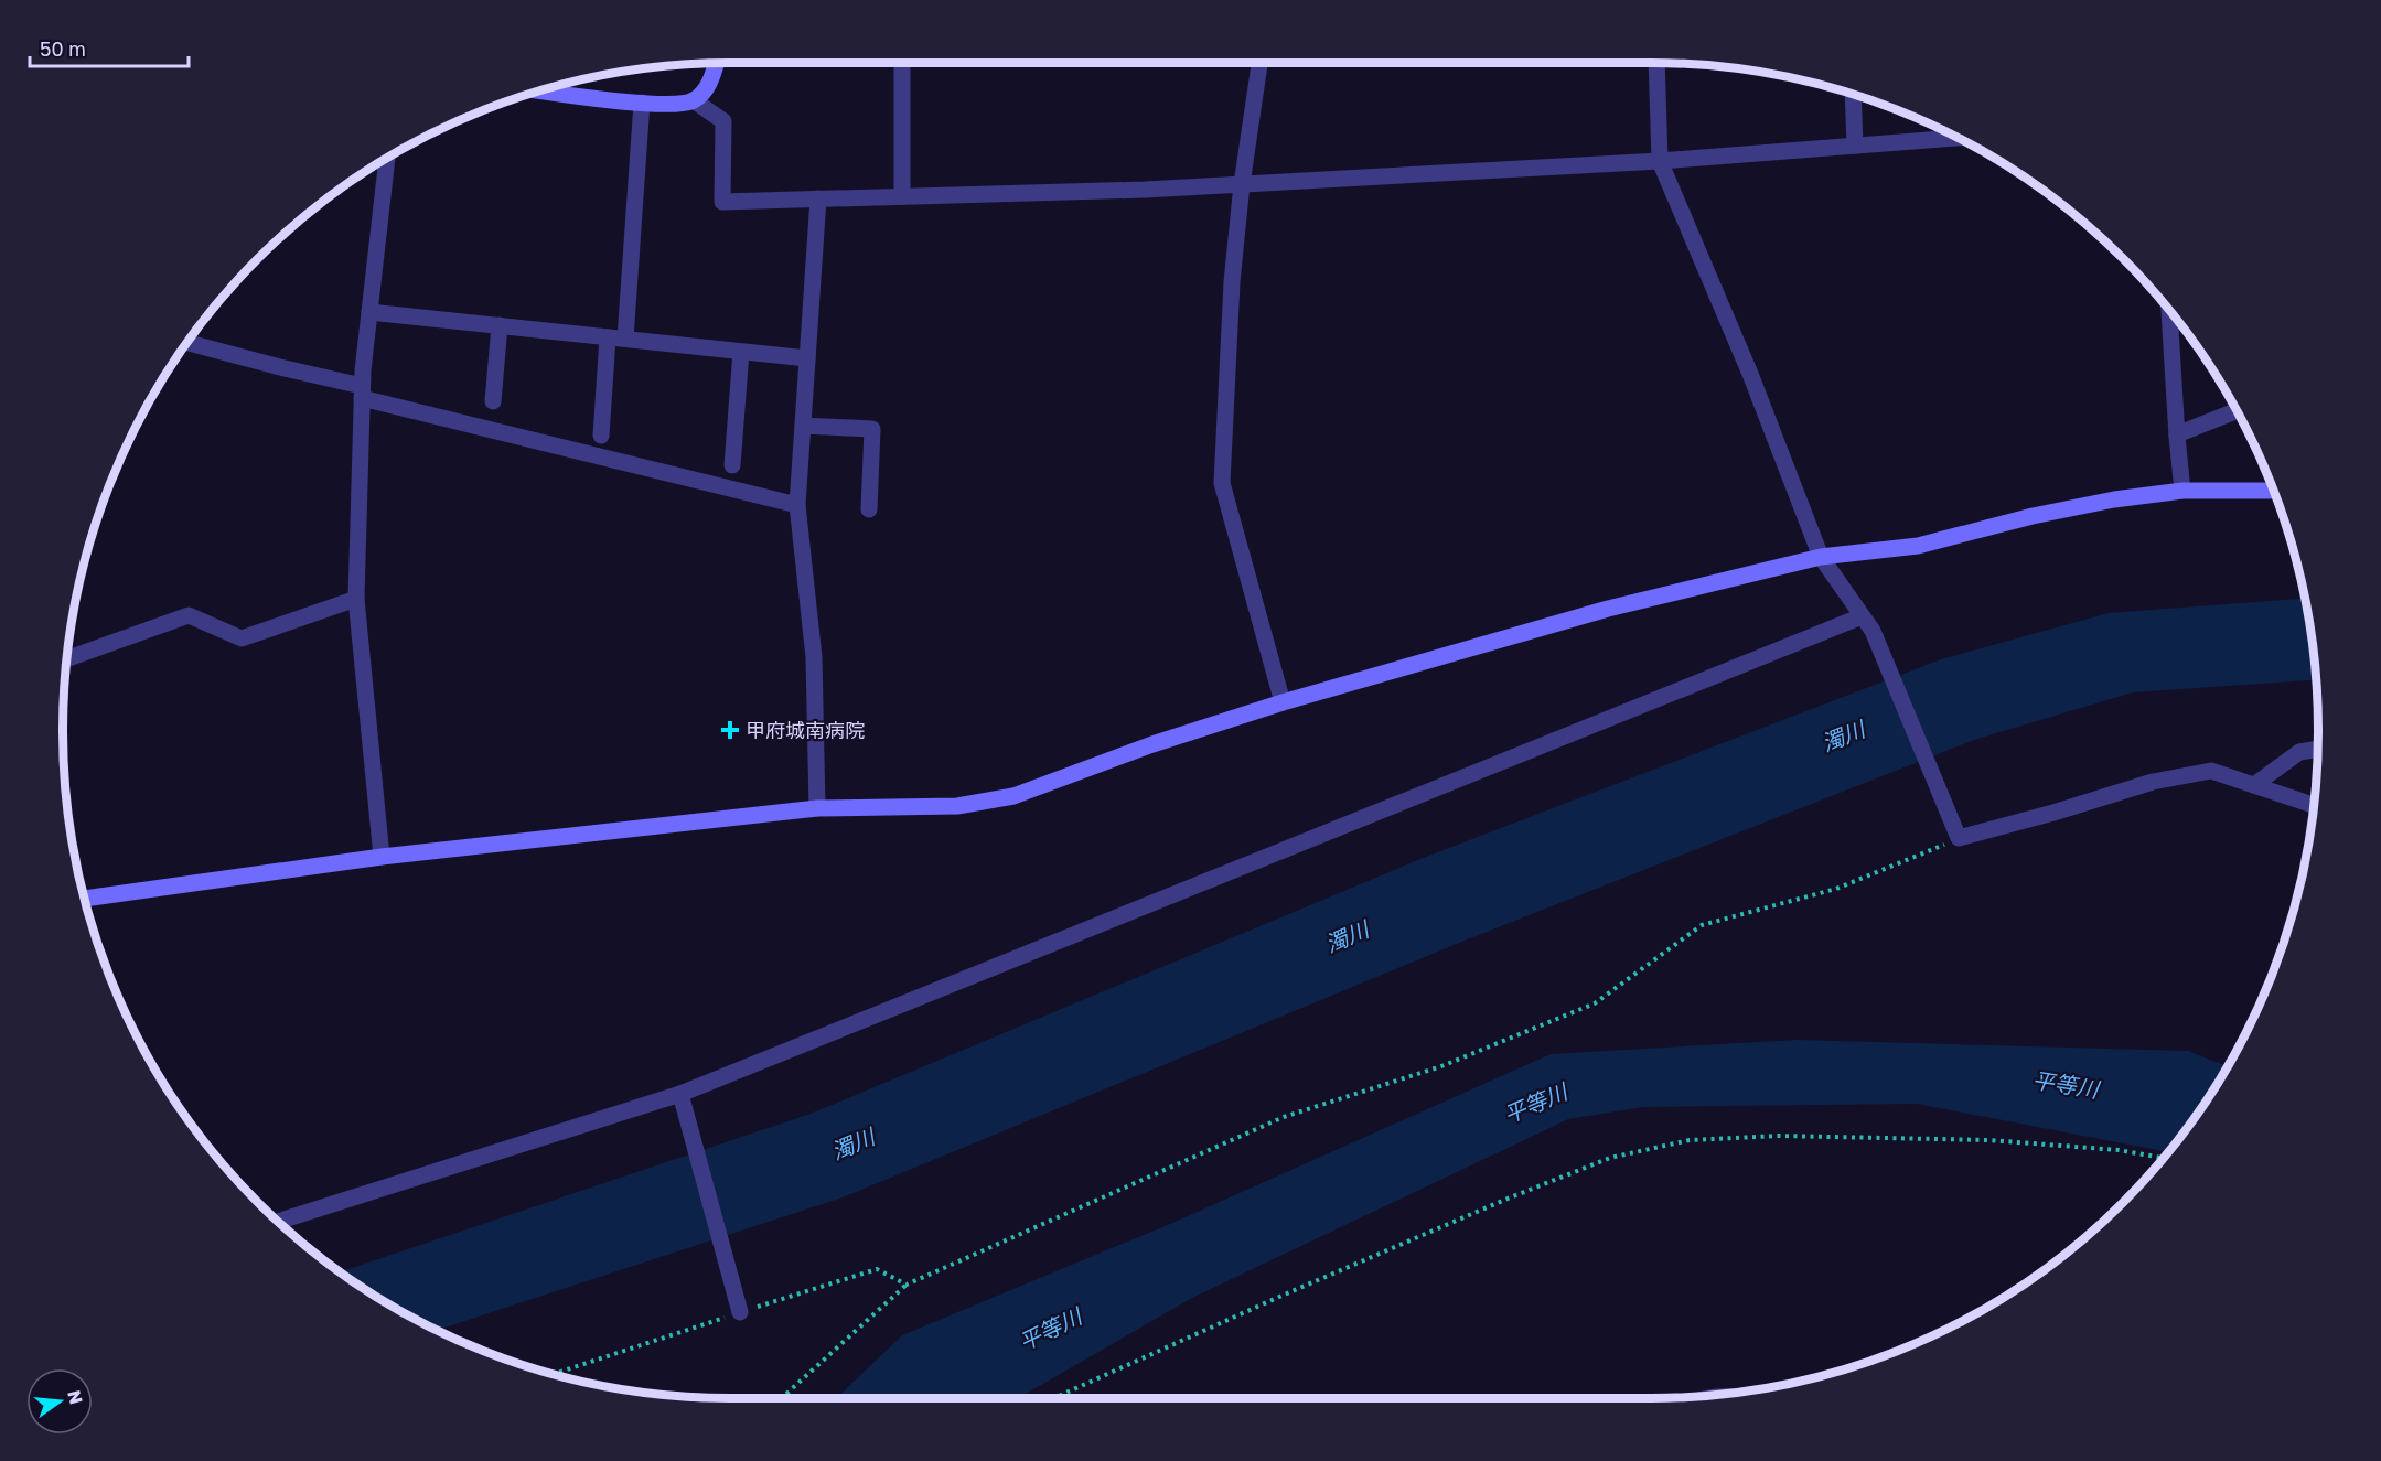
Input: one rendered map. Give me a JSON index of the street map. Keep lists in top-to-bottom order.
{
  "water": ["濁川", "平等川"],
  "places": {
    "health": ["甲府城南病院"]
  },
  "scale_bar": "50 m",
  "north": "right"
}
